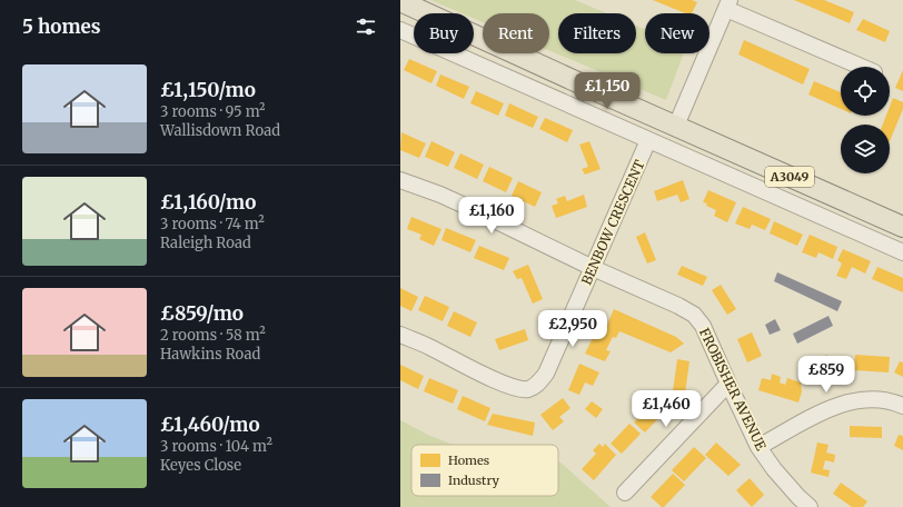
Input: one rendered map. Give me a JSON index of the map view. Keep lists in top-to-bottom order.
{
  "streets": {
    "main road": ["A3049"],
    "street": ["BENBOW CRESCENT", "FROBISHER AVENUE"]
  },
  "crossings": [
    ["BENBOW CRESCENT", "FROBISHER AVENUE"]
  ],
  "legend": ["Homes", "Industry"],
  "page": {
    "heading": "5 homes",
    "chip": [
      "Buy",
      "Rent",
      "Filters",
      "New"
    ],
    "list": [
      {
        "name": "£1,150/mo",
        "note": "3 rooms · 95 m² · Wallisdown Road"
      },
      {
        "name": "£1,160/mo",
        "note": "3 rooms · 74 m² · Raleigh Road"
      },
      {
        "name": "£859/mo",
        "note": "2 rooms · 58 m² · Hawkins Road"
      },
      {
        "name": "£1,460/mo",
        "note": "3 rooms · 104 m² · Keyes Close"
      }
    ],
    "price": [
      "£1,150",
      "£1,160",
      "£2,950",
      "£859",
      "£1,460"
    ]
  }
}
